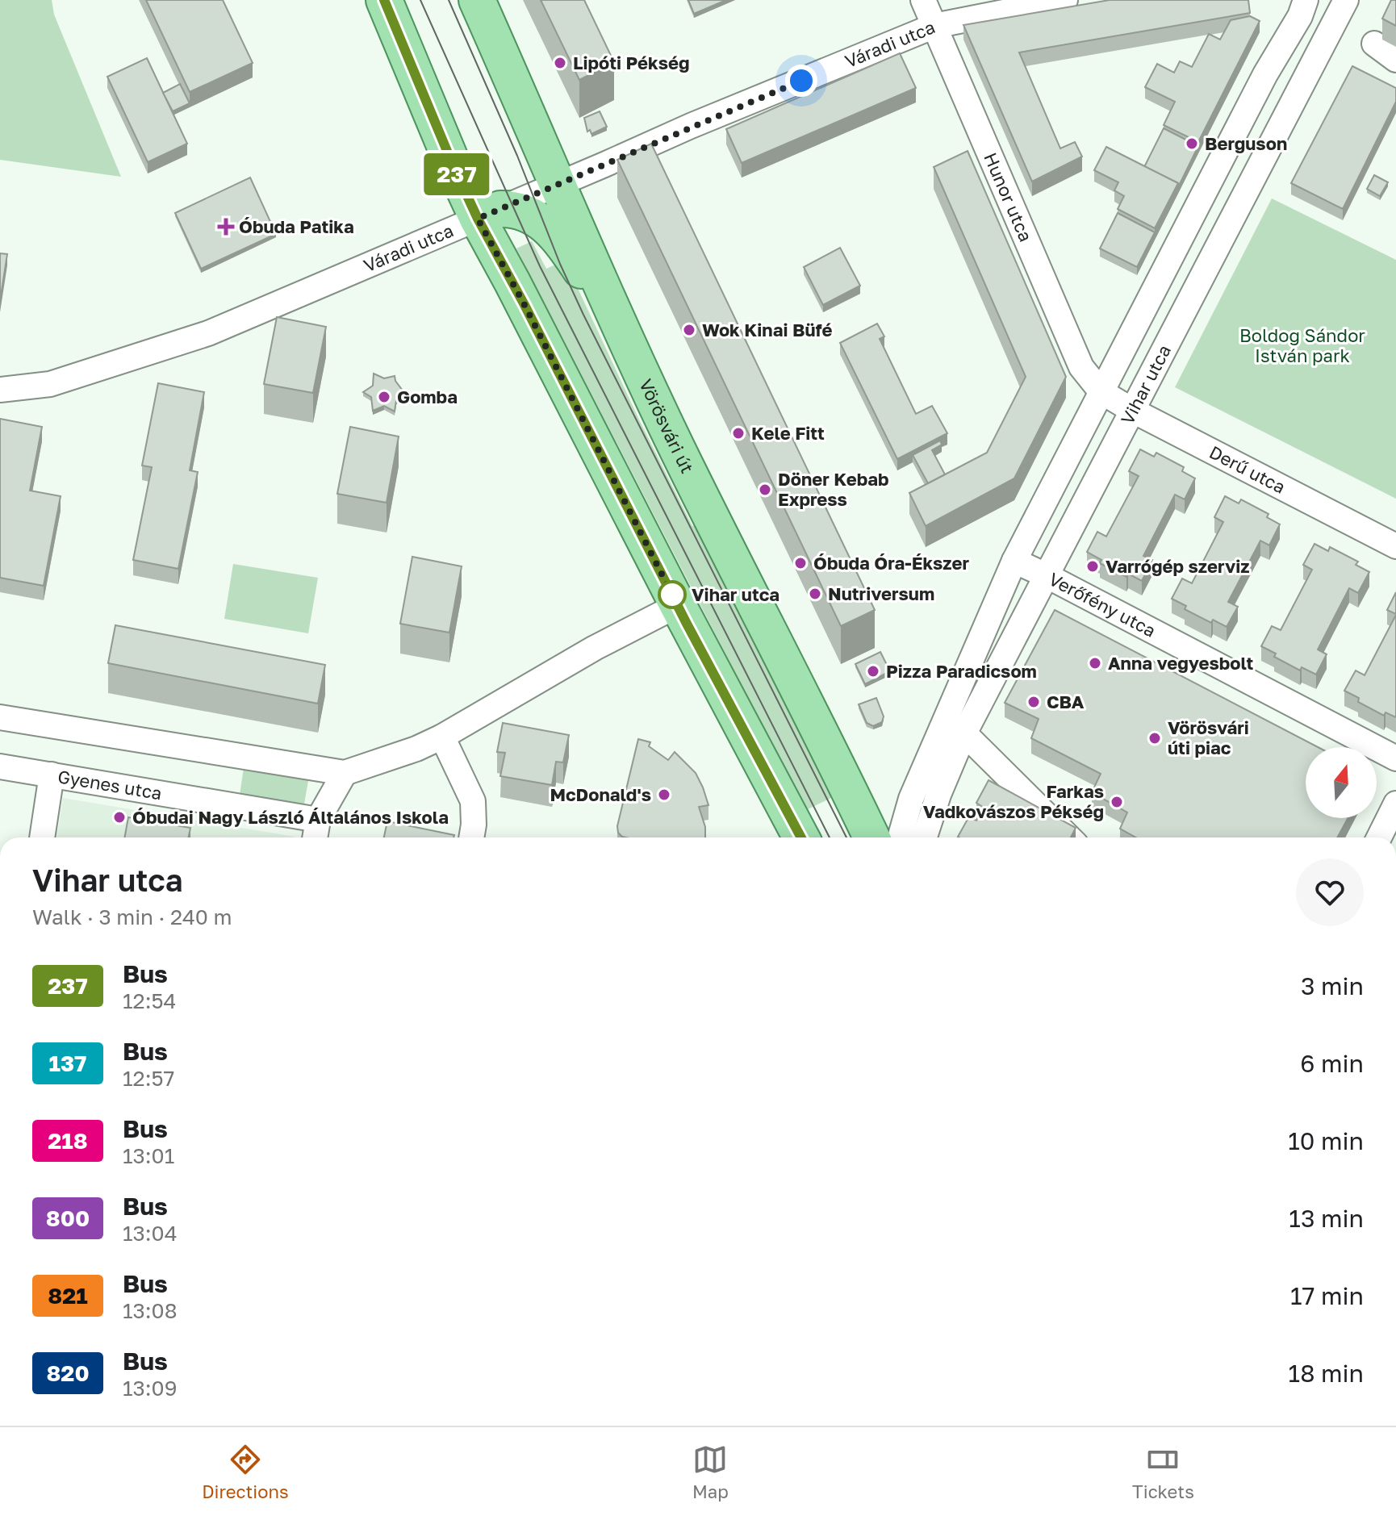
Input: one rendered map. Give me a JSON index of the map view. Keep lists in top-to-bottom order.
{
  "streets": {
    "main road": ["Vörösvári út"],
    "street": [
      "Váradi utca",
      "Hunor utca",
      "Vihar utca",
      "Derű utca",
      "Verőfény utca",
      "Gyenes utca"
    ]
  },
  "crossings": [
    ["Váradi utca", "Hunor utca"],
    ["Váradi utca", "Vörösvári út"],
    ["Hunor utca", "Derű utca"],
    ["Vihar utca", "Derű utca"],
    ["Vihar utca", "Verőfény utca"]
  ],
  "parks": ["Boldog Sándor István park"],
  "places": {
    "other": [
      "Lipóti Pékség",
      "Berguson",
      "Wok Kinai Büfé",
      "Gomba",
      "Kele Fitt",
      "Döner Kebab Express",
      "Óbuda Óra-Ékszer",
      "Varrógép szerviz",
      "Nutriversum",
      "Vihar utca",
      "Anna vegyesbolt",
      "Pizza Paradicsom",
      "CBA",
      "Vörösvári úti piac",
      "McDonald's",
      "Farkas Vadkovászos Pékség",
      "Óbudai Nagy László Általános Iskola"
    ],
    "health": ["Óbuda Patika"]
  },
  "lines": ["bus line 237"],
  "north": "top",
  "page": {
    "on_map": "237",
    "heading": ["Vihar utca", "Walk · 3 min · 240 m"],
    "list": [
      {
        "mark": "237",
        "name": "Bus",
        "note": "12:54",
        "value": "3 min"
      },
      {
        "mark": "137",
        "name": "Bus",
        "note": "12:57",
        "value": "6 min"
      },
      {
        "mark": "218",
        "name": "Bus",
        "note": "13:01",
        "value": "10 min"
      },
      {
        "mark": "800",
        "name": "Bus",
        "note": "13:04",
        "value": "13 min"
      },
      {
        "mark": "821",
        "name": "Bus",
        "note": "13:08",
        "value": "17 min"
      },
      {
        "mark": "820",
        "name": "Bus",
        "note": "13:09",
        "value": "18 min"
      }
    ],
    "tabs": ["Directions", "Map", "Tickets"]
  }
}
